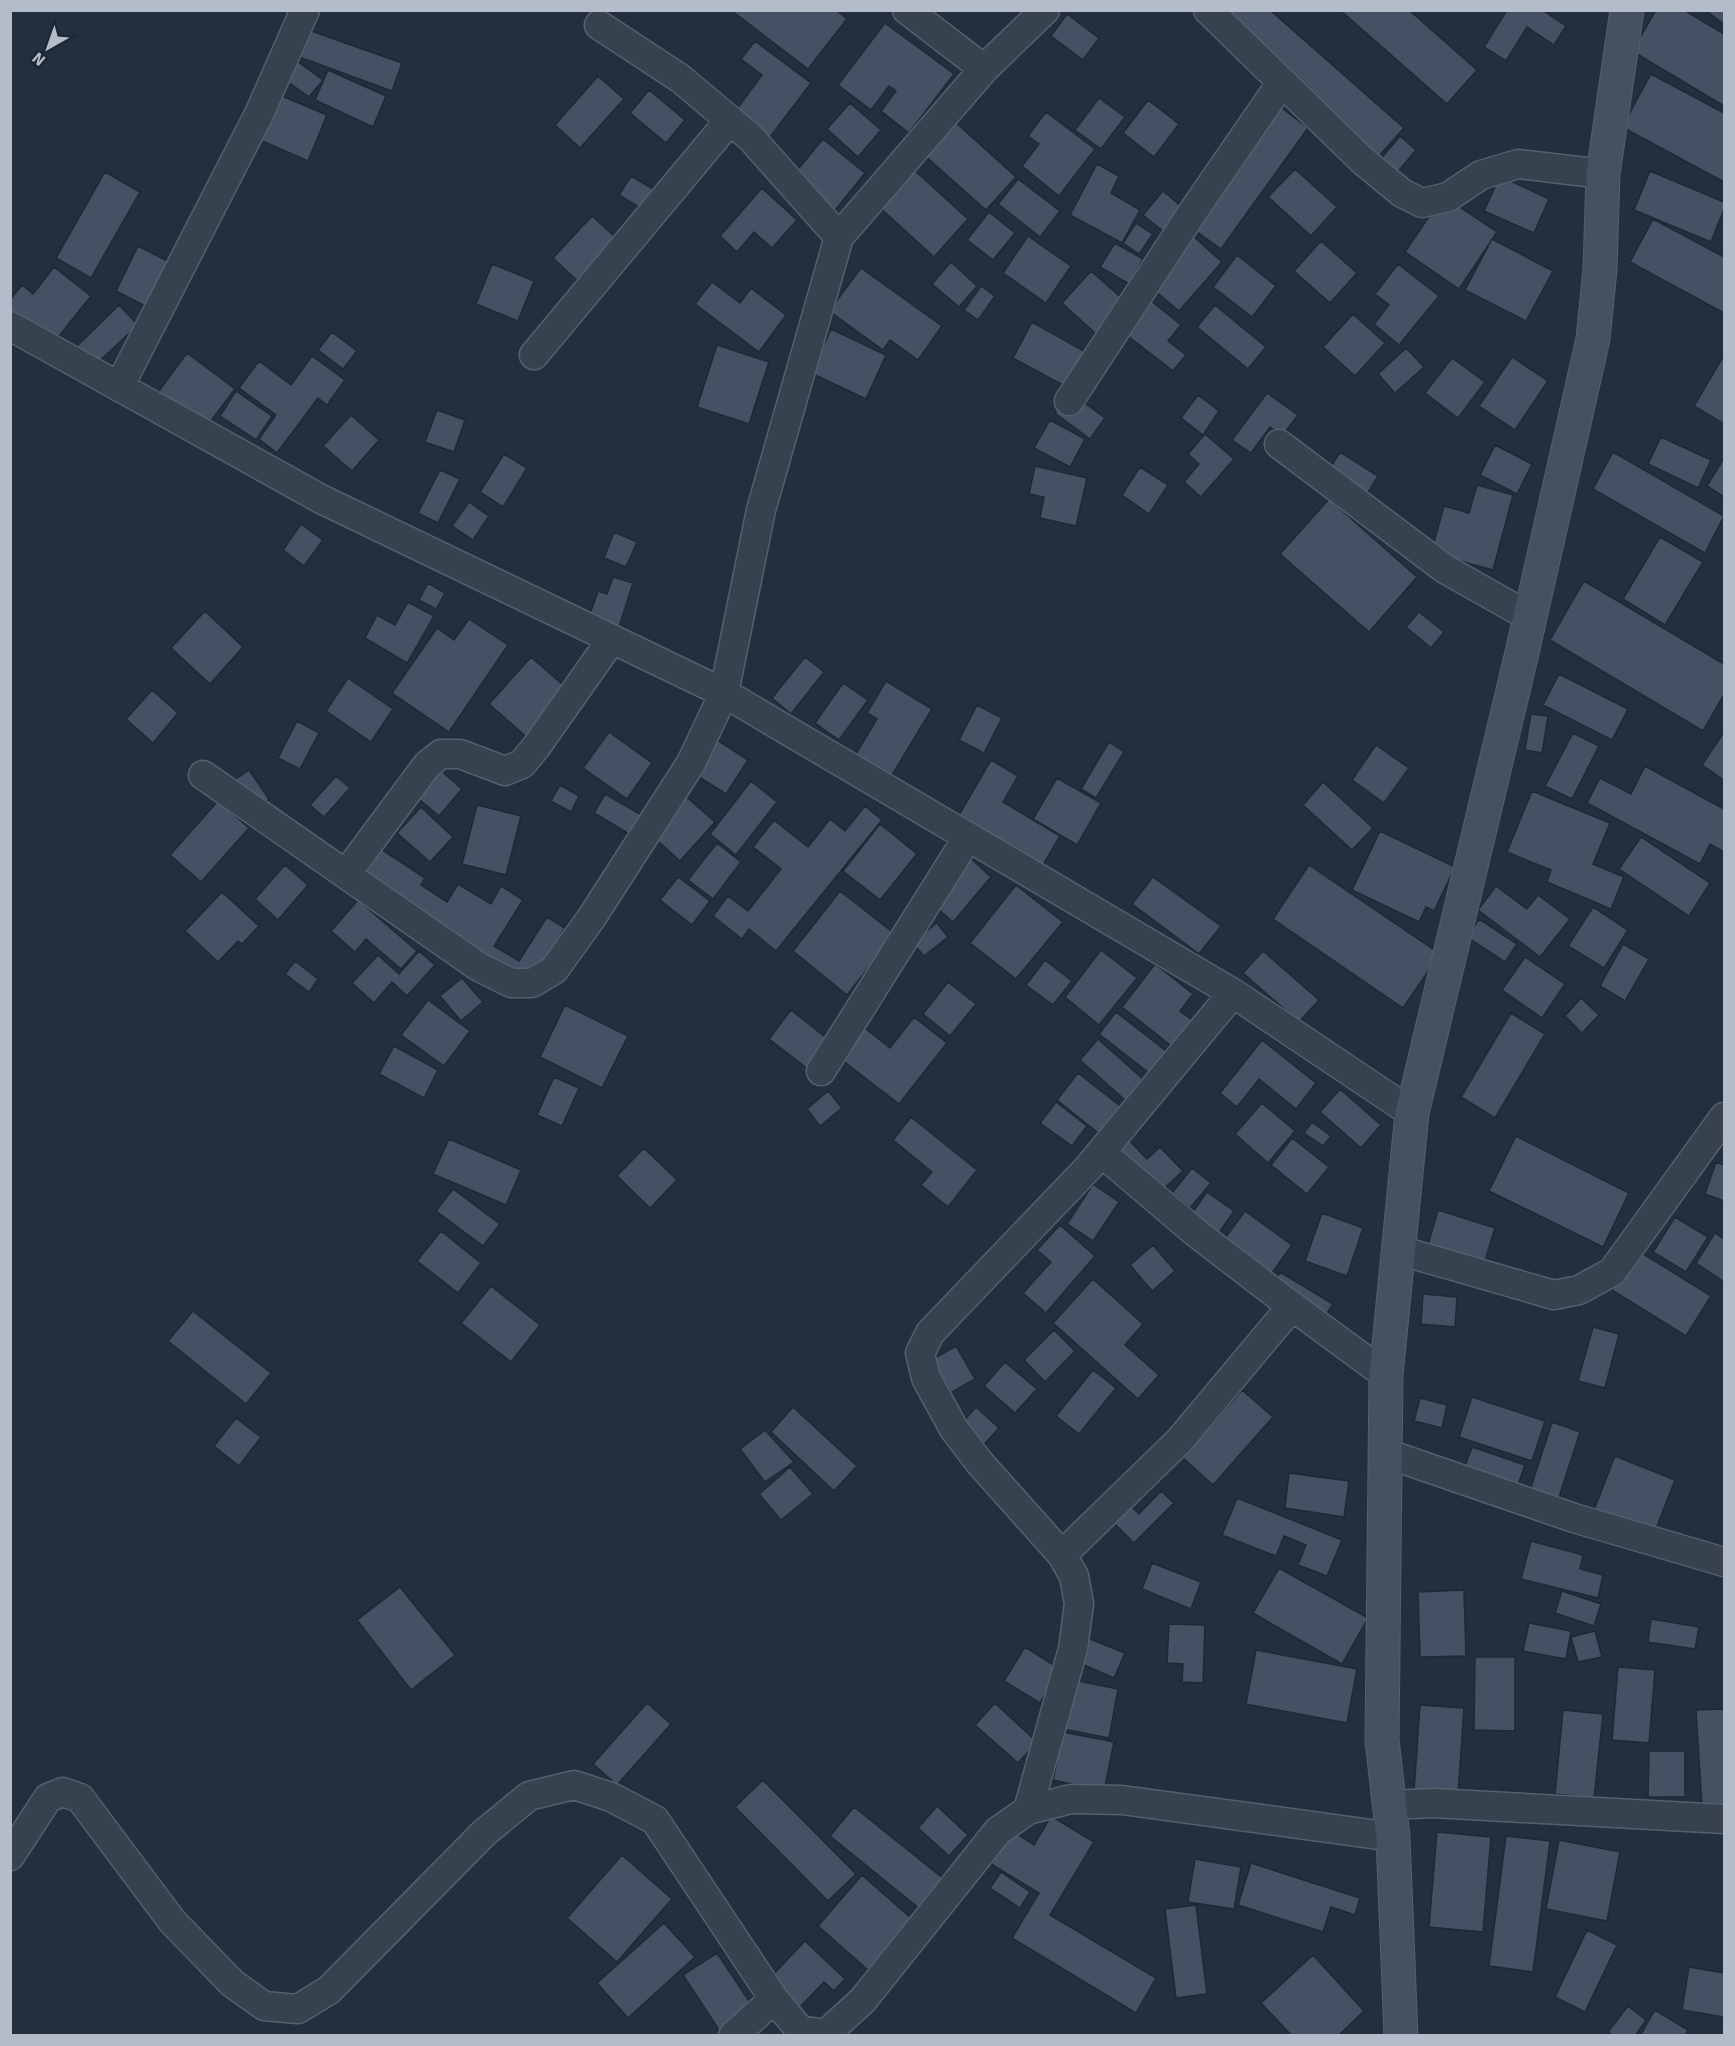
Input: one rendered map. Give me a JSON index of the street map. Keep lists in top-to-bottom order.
{
  "north": "bottom left"
}
